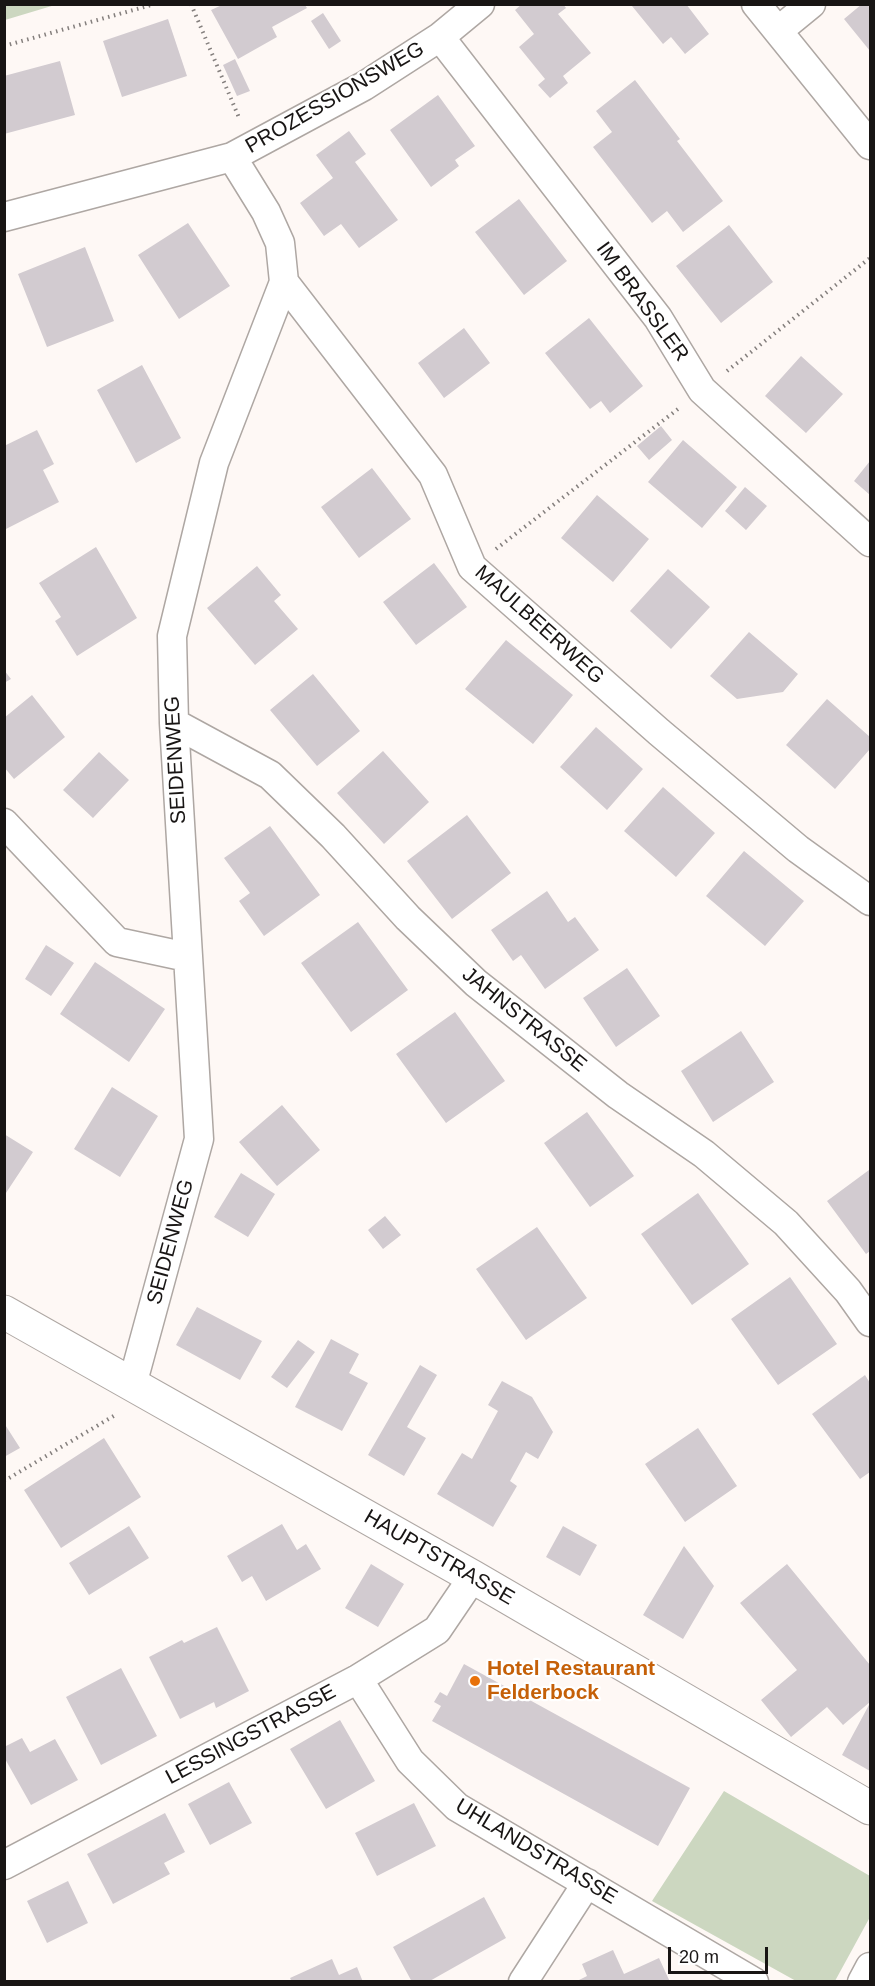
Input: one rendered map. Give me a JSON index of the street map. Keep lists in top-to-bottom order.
{
  "streets": {
    "main road": ["HAUPTSTRASSE"],
    "street": [
      "PROZESSIONSWEG",
      "IM BRASSLER",
      "MAULBEERWEG",
      "SEIDENWEG",
      "JAHNSTRASSE",
      "LESSINGSTRASSE",
      "UHLANDSTRASSE"
    ]
  },
  "crossings": [
    ["PROZESSIONSWEG", "IM BRASSLER"],
    ["PROZESSIONSWEG", "SEIDENWEG"],
    ["MAULBEERWEG", "SEIDENWEG"],
    ["SEIDENWEG", "JAHNSTRASSE"],
    ["SEIDENWEG", "HAUPTSTRASSE"],
    ["HAUPTSTRASSE", "LESSINGSTRASSE"],
    ["LESSINGSTRASSE", "UHLANDSTRASSE"]
  ],
  "places": ["Hotel Restaurant Felderbock"],
  "scale_bar": "20 m"
}
